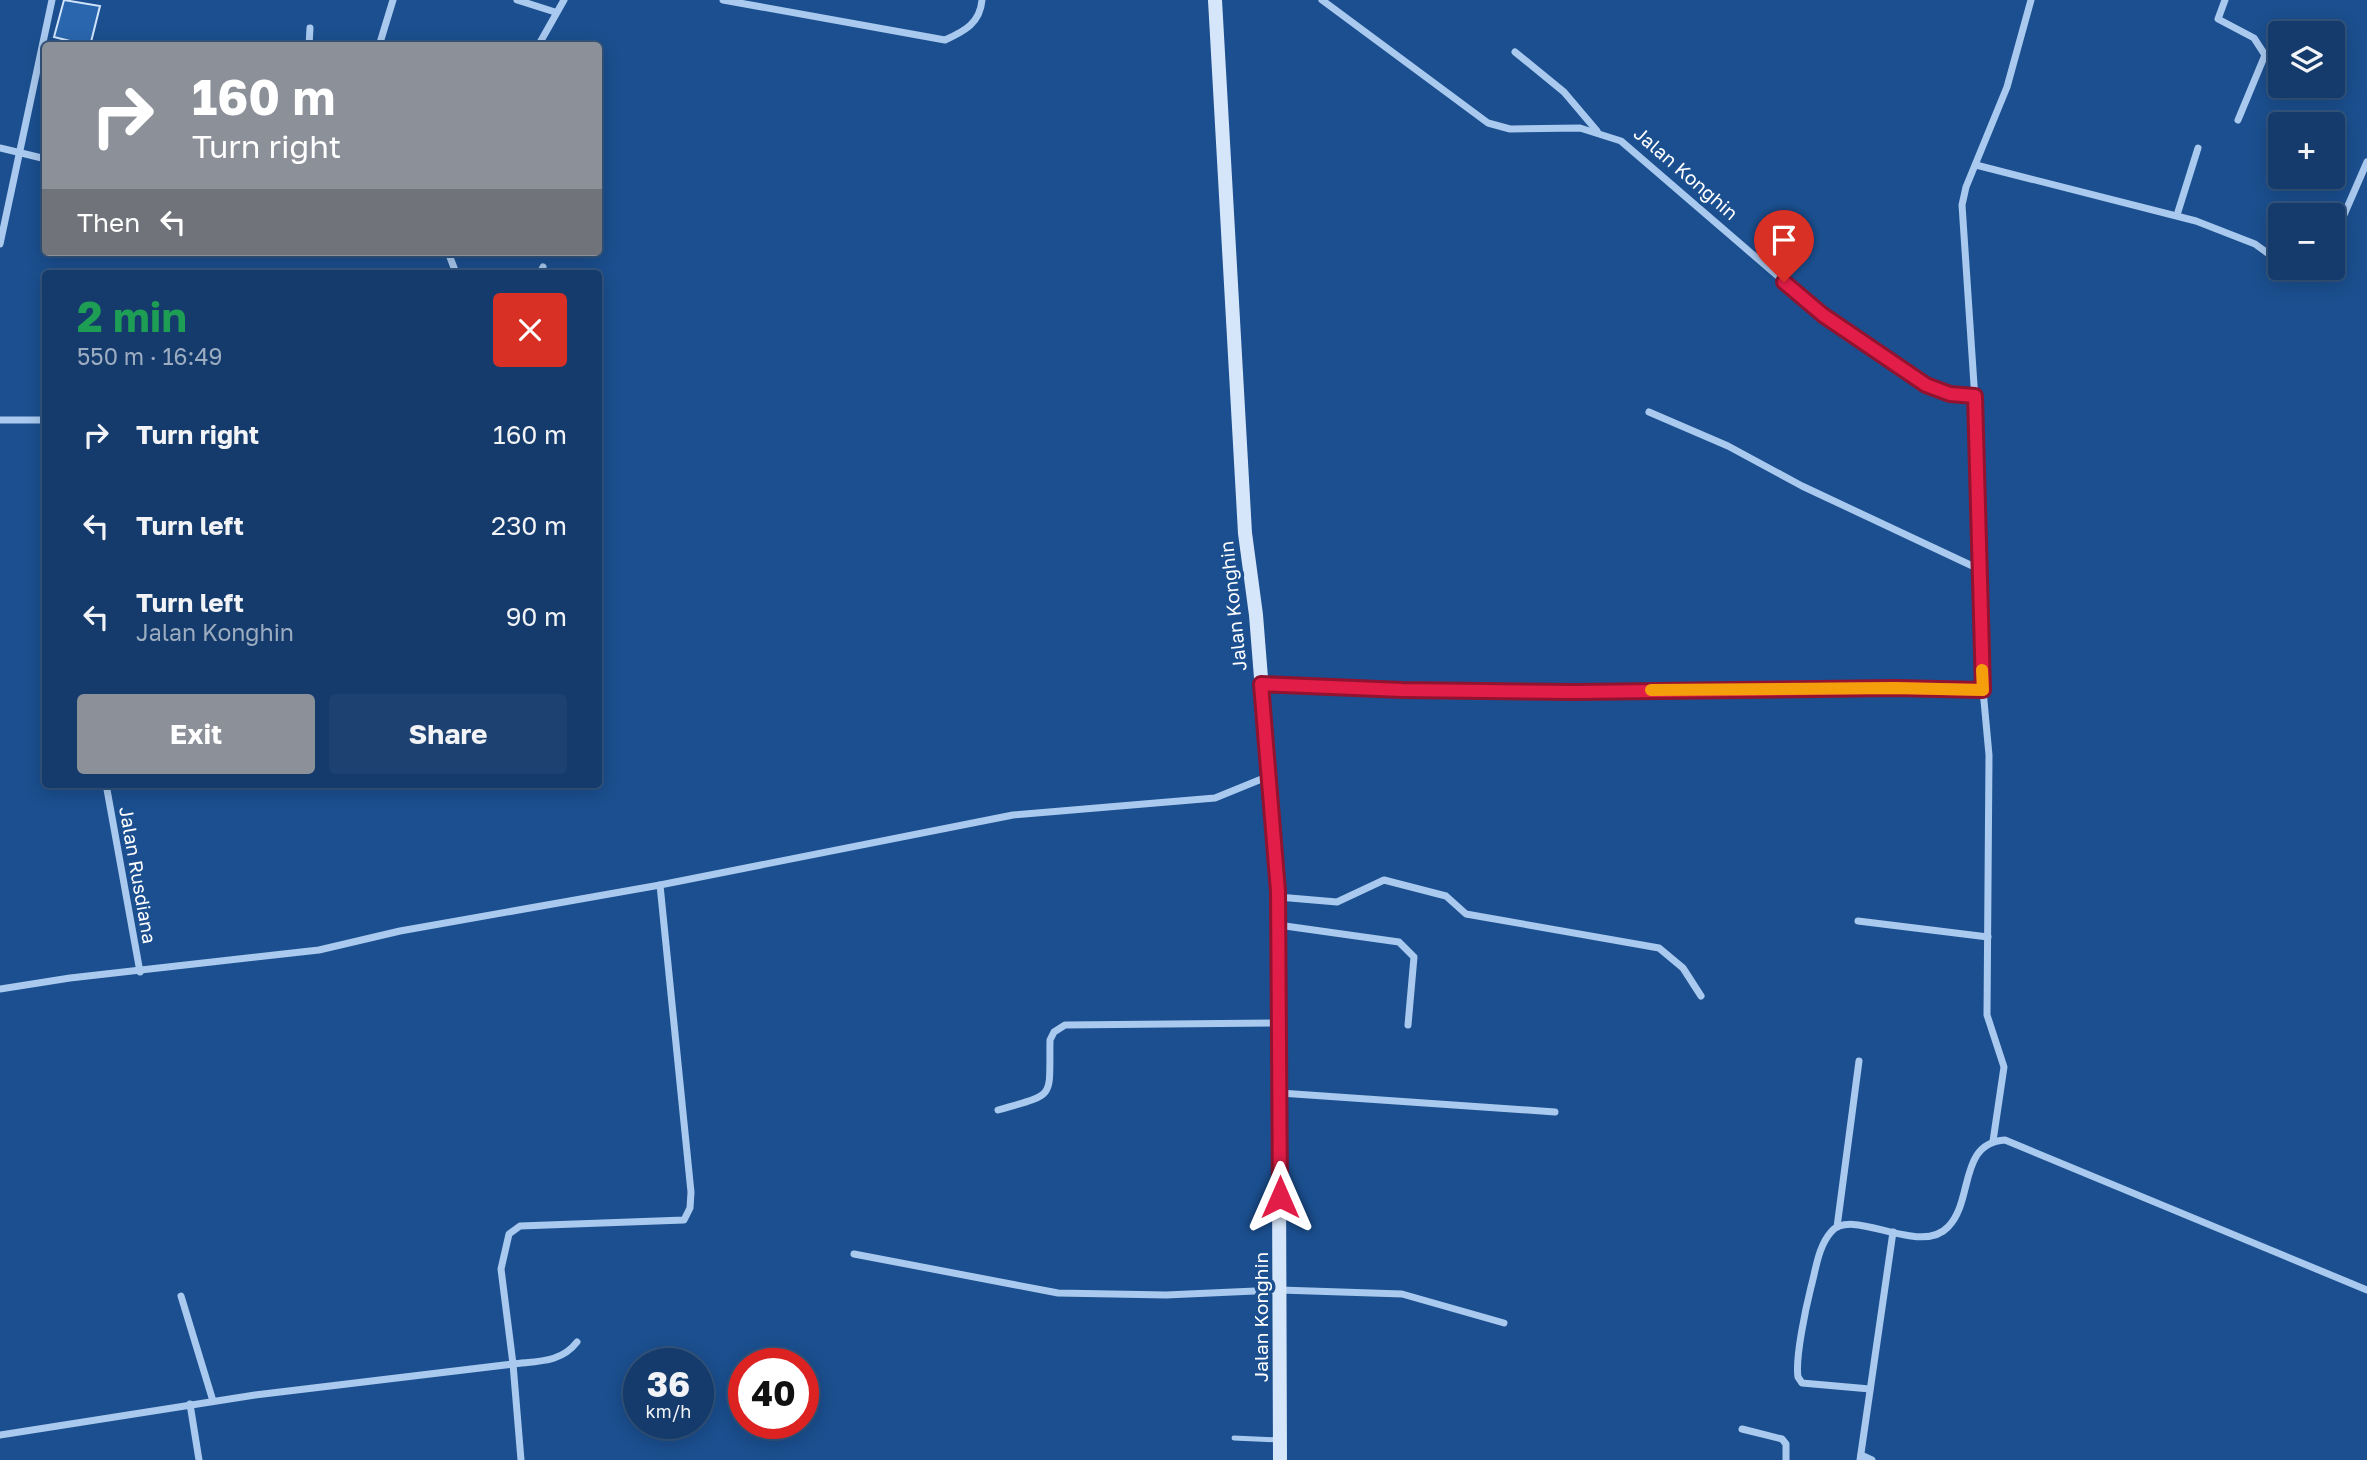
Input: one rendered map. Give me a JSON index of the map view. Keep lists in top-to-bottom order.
{
  "streets": {
    "street": ["Jalan Konghin", "Jalan Rusdiana"]
  },
  "page": {
    "map_buttons": ["+", "−"],
    "turn": ["160 m", "Turn right"],
    "then": "Then",
    "heading": ["2 min", "550 m · 16:49"],
    "list": [
      {
        "name": "Turn right",
        "value": "160 m"
      },
      {
        "name": "Turn left",
        "value": "230 m"
      },
      {
        "name": "Turn left",
        "note": "Jalan Konghin",
        "value": "90 m"
      }
    ],
    "buttons": ["Exit", "Share"],
    "speed": "36 km/h",
    "limit": "40"
  }
}
